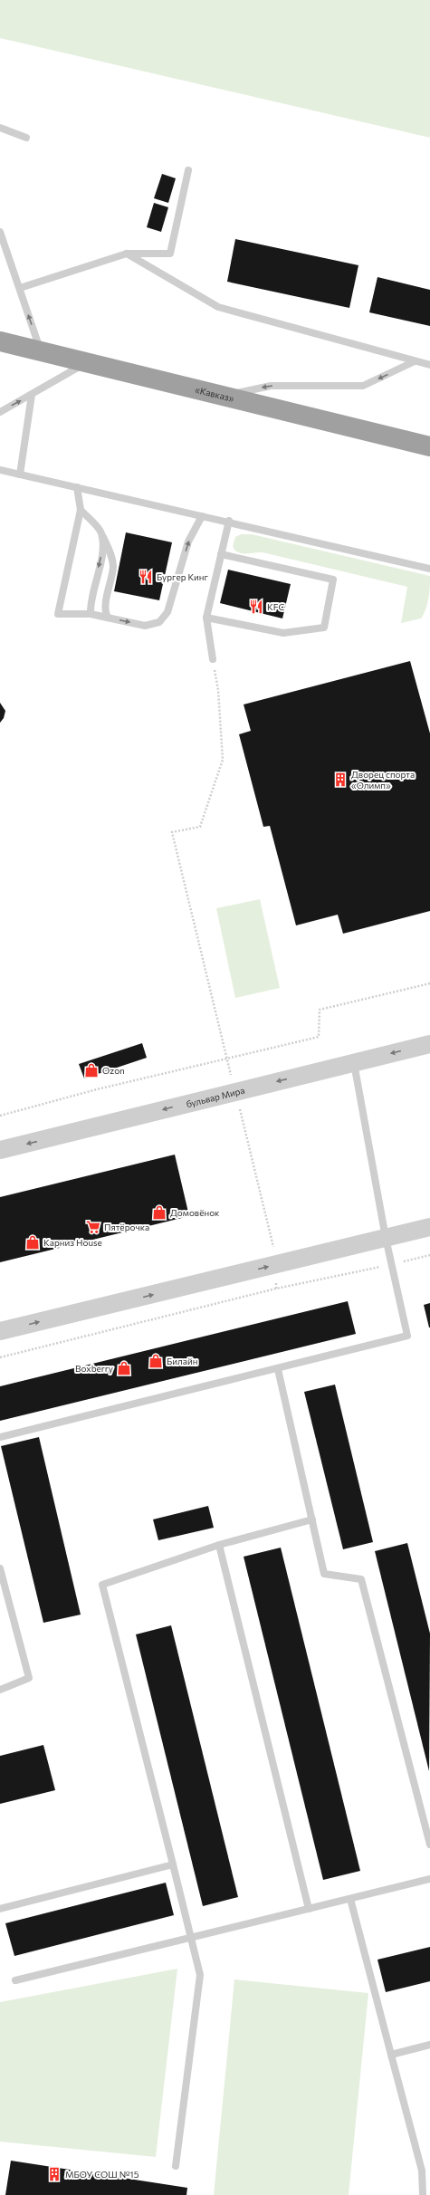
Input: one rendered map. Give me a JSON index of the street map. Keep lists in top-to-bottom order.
{
  "streets": {
    "highway": ["«Кавказ»"],
    "street": ["бульвар Мира"]
  },
  "one_way": ["бульвар Мира"],
  "places": {
    "restaurant": ["Бургер Кинг", "KFC"],
    "building": ["Дворец спорта «Олимп»", "МБОУ СОШ №15"],
    "shop": [
      "Ozon",
      "Домовёнок",
      "Карниз House",
      "Билайн",
      "Boxberry"
    ],
    "supermarket": ["Пятёрочка"]
  }
}
